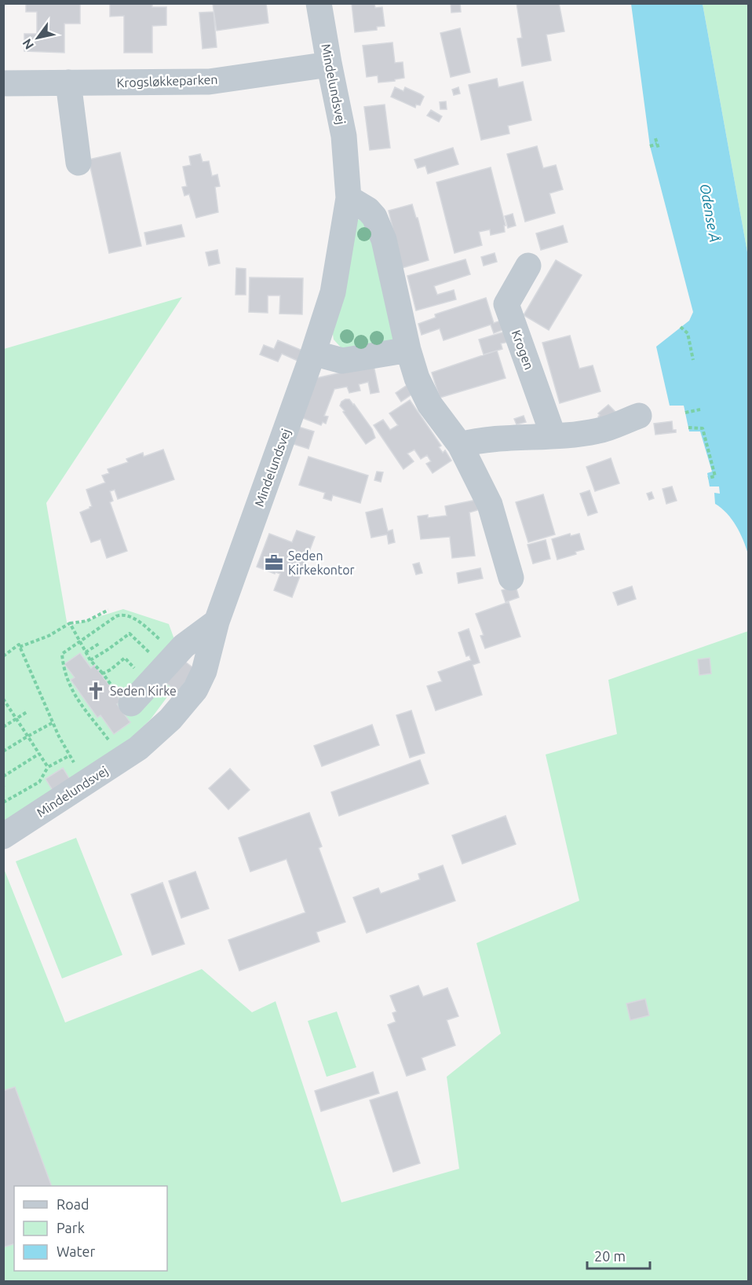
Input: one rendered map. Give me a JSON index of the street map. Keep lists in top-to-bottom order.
{
  "streets": {
    "street": ["Krogsløkkeparken", "Mindelundsvej", "Krogen"]
  },
  "crossings": [
    ["Krogsløkkeparken", "Mindelundsvej"]
  ],
  "water": ["Odense Å"],
  "places": {
    "office": ["Seden Kirkekontor"],
    "church": ["Seden Kirke"]
  },
  "legend": ["Road", "Park", "Water"],
  "scale_bar": "20 m",
  "north": "bottom left"
}
